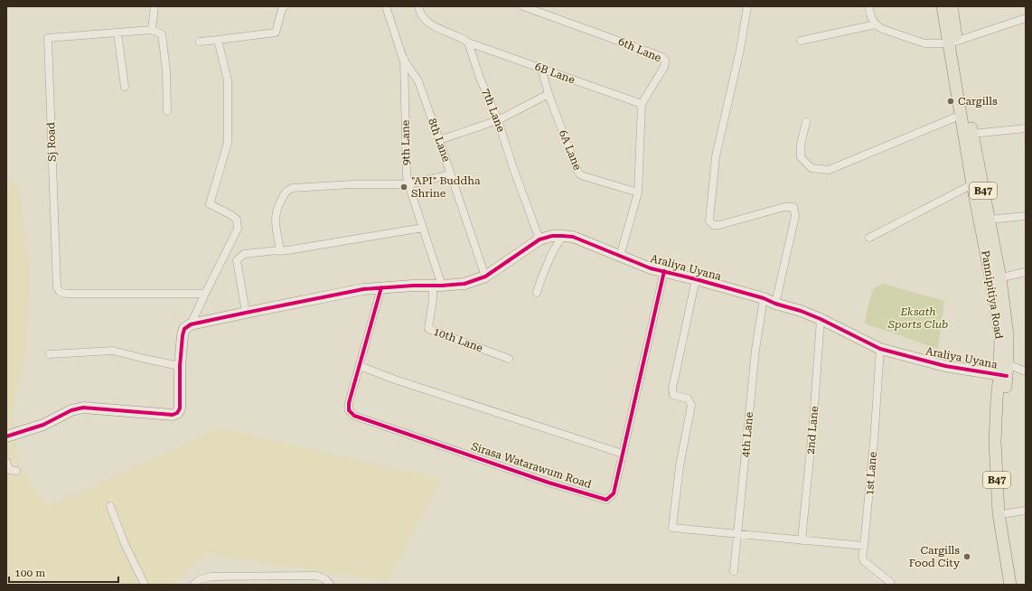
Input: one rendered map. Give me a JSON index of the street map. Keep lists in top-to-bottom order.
{
  "streets": {
    "main road": ["B47", "Pannipitiya Road"],
    "street": [
      "6th Lane",
      "6B Lane",
      "7th Lane",
      "8th Lane",
      "Sj Road",
      "9th Lane",
      "6A Lane",
      "Araliya Uyana",
      "10th Lane",
      "2nd Lane",
      "4th Lane",
      "Sirasa Watarawum Road",
      "1st Lane"
    ]
  },
  "crossings": [
    ["6th Lane", "6B Lane"],
    ["6th Lane", "6A Lane"],
    ["6th Lane", "Araliya Uyana"],
    ["6B Lane", "7th Lane"],
    ["6B Lane", "6A Lane"],
    ["7th Lane", "Araliya Uyana"],
    ["8th Lane", "9th Lane"],
    ["8th Lane", "Araliya Uyana"],
    ["9th Lane", "Araliya Uyana"],
    ["9th Lane", "10th Lane"],
    ["Araliya Uyana", "Pannipitiya Road"],
    ["Araliya Uyana", "10th Lane"],
    ["Araliya Uyana", "2nd Lane"],
    ["Araliya Uyana", "4th Lane"],
    ["Araliya Uyana", "Sirasa Watarawum Road"],
    ["Araliya Uyana", "1st Lane"]
  ],
  "parks": ["Eksath Sports Club"],
  "places": ["Cargills", "\"API\" Buddha Shrine", "Cargills Food City"],
  "scale_bar": "100 m"
}
